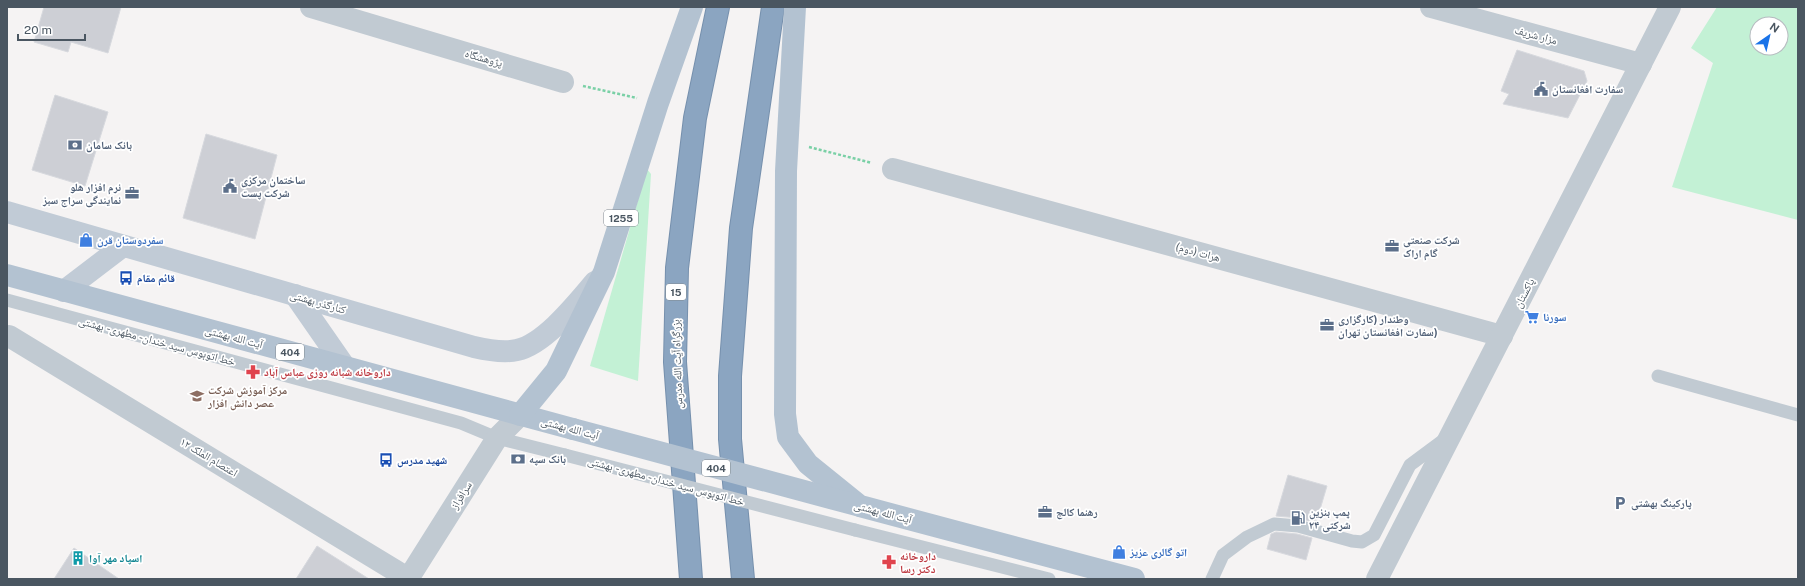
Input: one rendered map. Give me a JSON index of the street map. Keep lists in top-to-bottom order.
{
  "streets": {
    "highway": ["15", "بزرگراه آیت الله مدرس"],
    "main road": [
      "1255",
      "کنارگذر بهشتی",
      "آیت الله بهشتی",
      "404"
    ],
    "street": [
      "مزار شریف",
      "پژوهشگاه",
      "هرات (دوم)",
      "پاکستان",
      "اعتصام الملک ۱۲",
      "سرافراز"
    ],
    "lane": ["خط اتوبوس سید خندان - مطهری - بهشتی"]
  },
  "crossings": [
    ["مزار شریف", "پاکستان"],
    ["1255", "کنارگذر بهشتی"],
    ["1255", "آیت الله بهشتی"],
    ["1255", "سرافراز"],
    ["هرات (دوم)", "پاکستان"],
    ["آیت الله بهشتی", "سرافراز"],
    ["خط اتوبوس سید خندان - مطهری - بهشتی", "سرافراز"],
    ["اعتصام الملک ۱۲", "سرافراز"]
  ],
  "places": {
    "public building": ["سفارت افغانستان", "ساختمان مرکزی شرکت پست"],
    "bank": ["بانک سامان", "بانک سپه"],
    "office": [
      "نرم افزار هلو نمایندگی سراج‌ سبز",
      "شرکت صنعتی گام اراک",
      "وطندار (کارگزاری سفارت افغانستان تهران)",
      "رهنما کالج"
    ],
    "shop": ["سفردوستان قرن", "اتو گالری عزیز"],
    "bus stop": ["قائم مقام", "شهید مدرس"],
    "supermarket": ["سورنا"],
    "pharmacy": ["داروخانه شبانه روزی عباس آباد", "داروخانه دکتر رسا"],
    "school or university": ["مرکز آموزش شرکت عصر دانش افزار"],
    "parking": ["پارکینگ بهشتی"],
    "fuel station": ["پمپ بنزین شرکتی ۲۴"],
    "building": ["اسپاد مهر آوا"]
  },
  "scale_bar": "20 m",
  "north": "top right"
}
